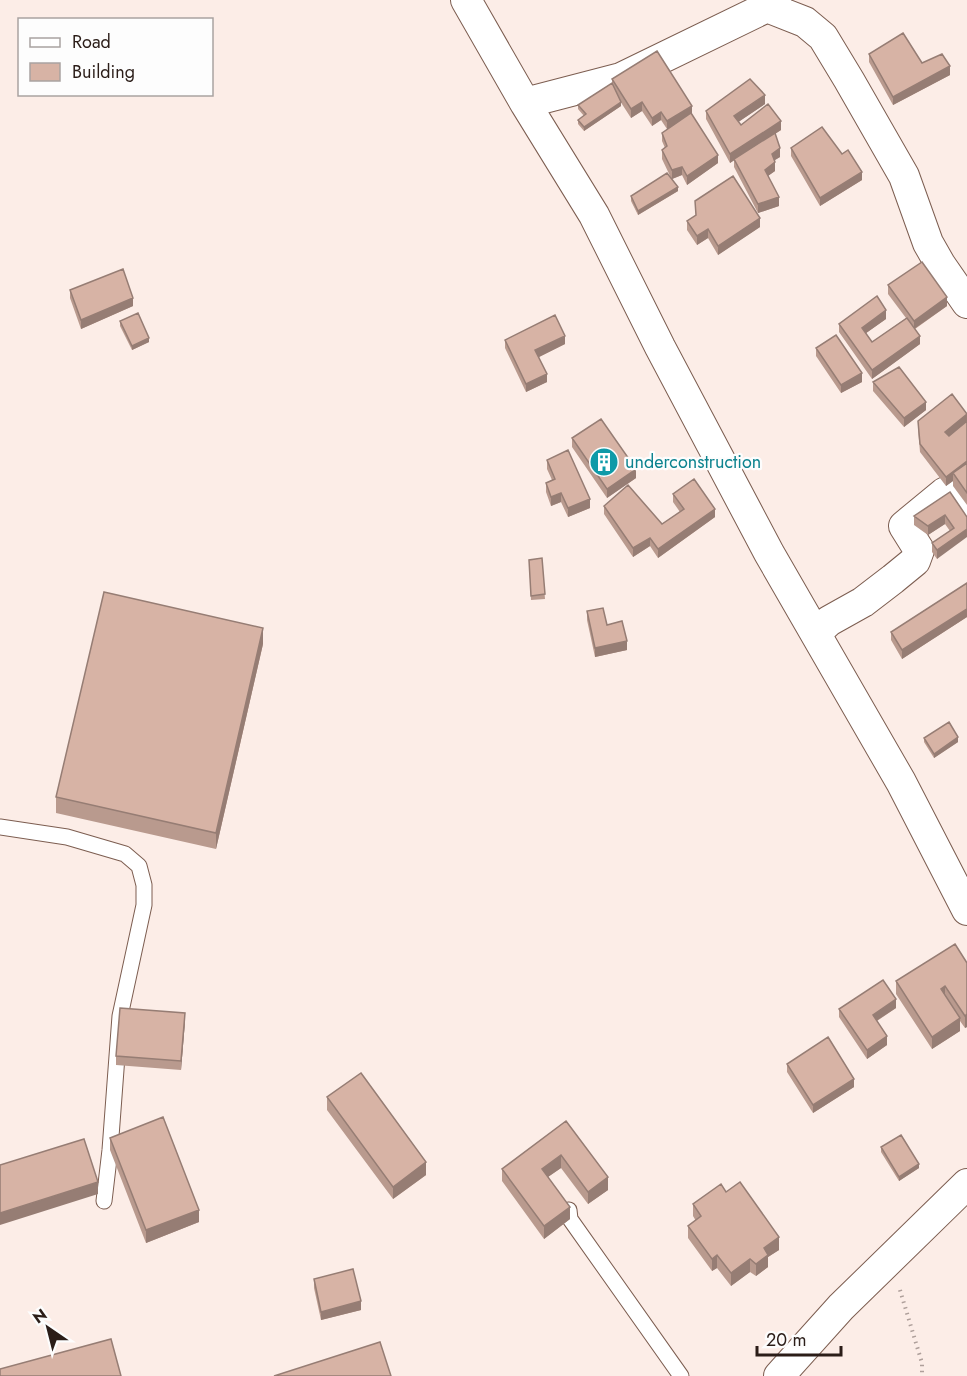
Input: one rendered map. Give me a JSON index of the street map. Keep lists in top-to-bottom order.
{
  "places": {
    "building": ["underconstruction"]
  },
  "legend": ["Road", "Building"],
  "scale_bar": "20 m",
  "north": "top left"
}
